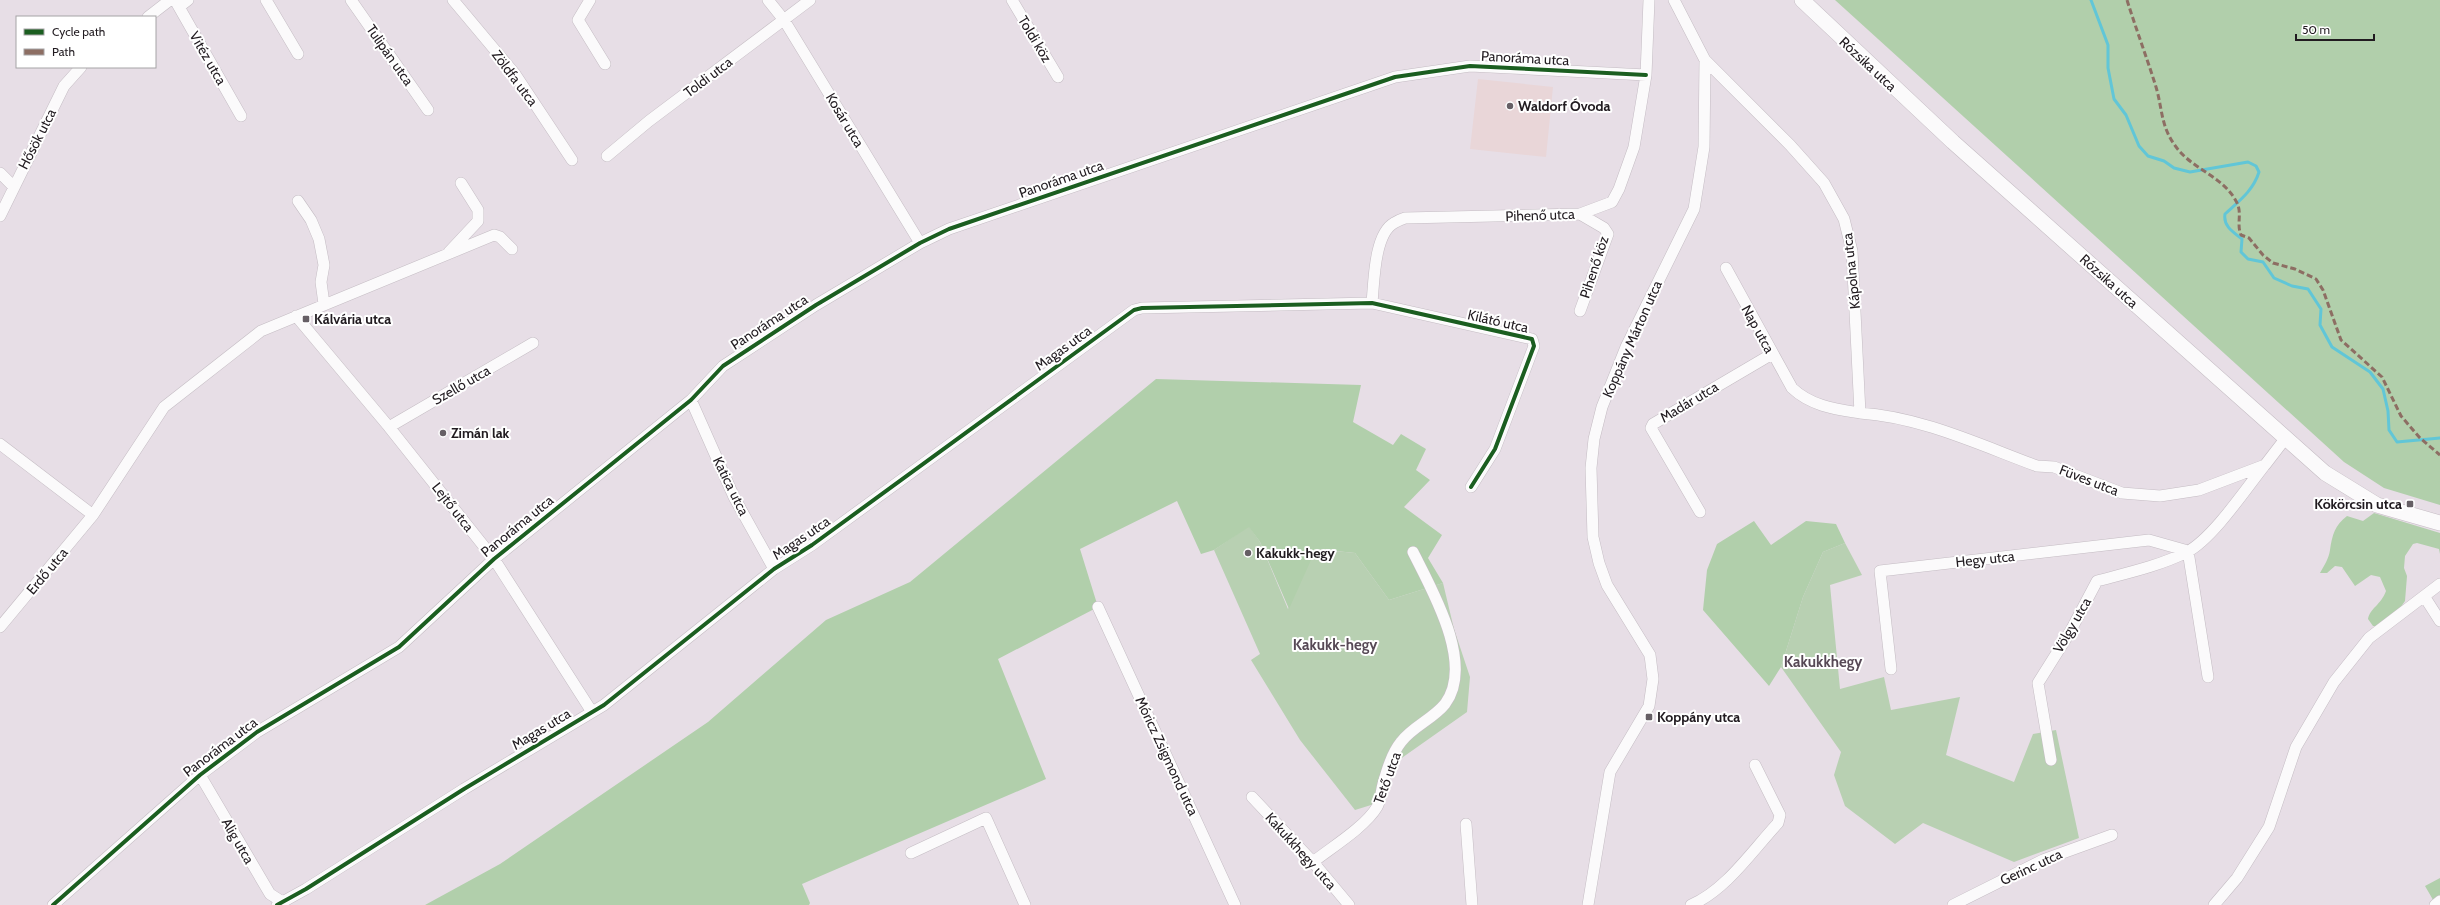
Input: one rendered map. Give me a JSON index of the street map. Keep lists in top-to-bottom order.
{
  "streets": {
    "main road": ["Rózsika utca"],
    "street": [
      "Toldi köz",
      "Tulipán utca",
      "Vitéz utca",
      "Panoráma utca",
      "Toldi utca",
      "Zöldfa utca",
      "Kosár utca",
      "Hősök utca",
      "Pihenő utca",
      "Pihenő köz",
      "Kápolna utca",
      "Kilátó utca",
      "Nap utca",
      "Koppány Márton utca",
      "Magas utca",
      "Szellő utca",
      "Madár utca",
      "Füves utca",
      "Katica utca",
      "Lejtő utca",
      "Hegy utca",
      "Erdő utca",
      "Völgy utca",
      "Móricz Zsigmond utca",
      "Tető utca",
      "Alig utca",
      "Kakukkhegy utca",
      "Gerinc utca"
    ]
  },
  "crossings": [
    ["Panoráma utca", "Kosár utca"],
    ["Panoráma utca", "Pihenő utca"],
    ["Panoráma utca", "Katica utca"],
    ["Panoráma utca", "Lejtő utca"],
    ["Panoráma utca", "Alig utca"],
    ["Toldi utca", "Kosár utca"],
    ["Pihenő utca", "Pihenő köz"],
    ["Pihenő utca", "Kilátó utca"],
    ["Pihenő utca", "Magas utca"],
    ["Kápolna utca", "Nap utca"],
    ["Kápolna utca", "Koppány Márton utca"],
    ["Kápolna utca", "Füves utca"],
    ["Kilátó utca", "Magas utca"],
    ["Nap utca", "Madár utca"],
    ["Nap utca", "Füves utca"],
    ["Magas utca", "Katica utca"],
    ["Magas utca", "Lejtő utca"],
    ["Magas utca", "Alig utca"],
    ["Szellő utca", "Lejtő utca"],
    ["Füves utca", "Völgy utca"],
    ["Hegy utca", "Völgy utca"],
    ["Tető utca", "Kakukkhegy utca"]
  ],
  "districts": ["Kakukk-hegy", "Kakukkhegy"],
  "places": {
    "other": ["Waldorf Óvoda", "Zimán lak", "Kakukk-hegy"],
    "transit": ["Kálvária utca", "Kökörcsin utca", "Koppány utca"]
  },
  "legend": ["Cycle path", "Path"],
  "scale_bar": "50 m"
}
